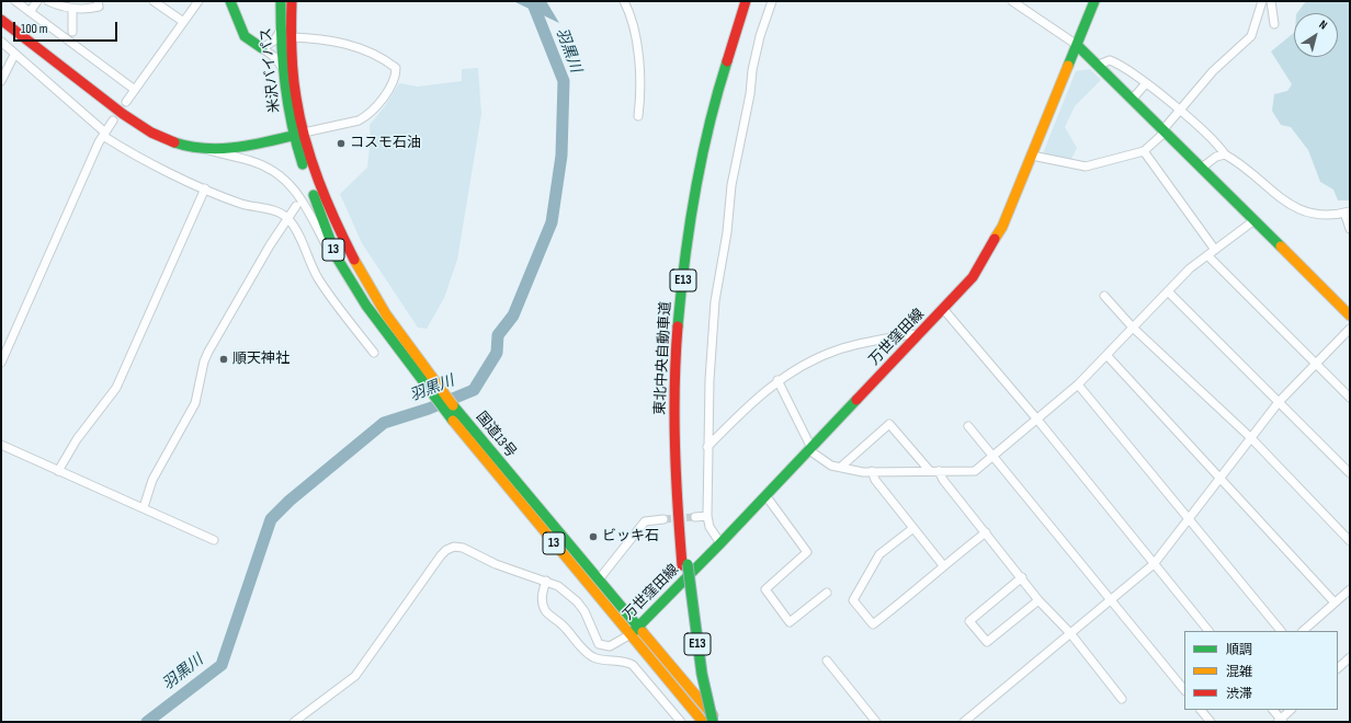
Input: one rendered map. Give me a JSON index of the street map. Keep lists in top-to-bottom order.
{
  "streets": {
    "main road": [
      "米沢バイパス",
      "13",
      "E13",
      "万世窪田線",
      "東北中央自動車道",
      "国道13号"
    ]
  },
  "crossings": [
    ["米沢バイパス", "国道13号"],
    ["万世窪田線", "国道13号"],
    ["東北中央自動車道", "国道13号"]
  ],
  "water": ["羽黒川"],
  "places": ["コスモ石油", "順天神社", "ビッキ石"],
  "legend": ["順調", "混雑", "渋滞"],
  "scale_bar": "100 m",
  "north": "top right"
}
